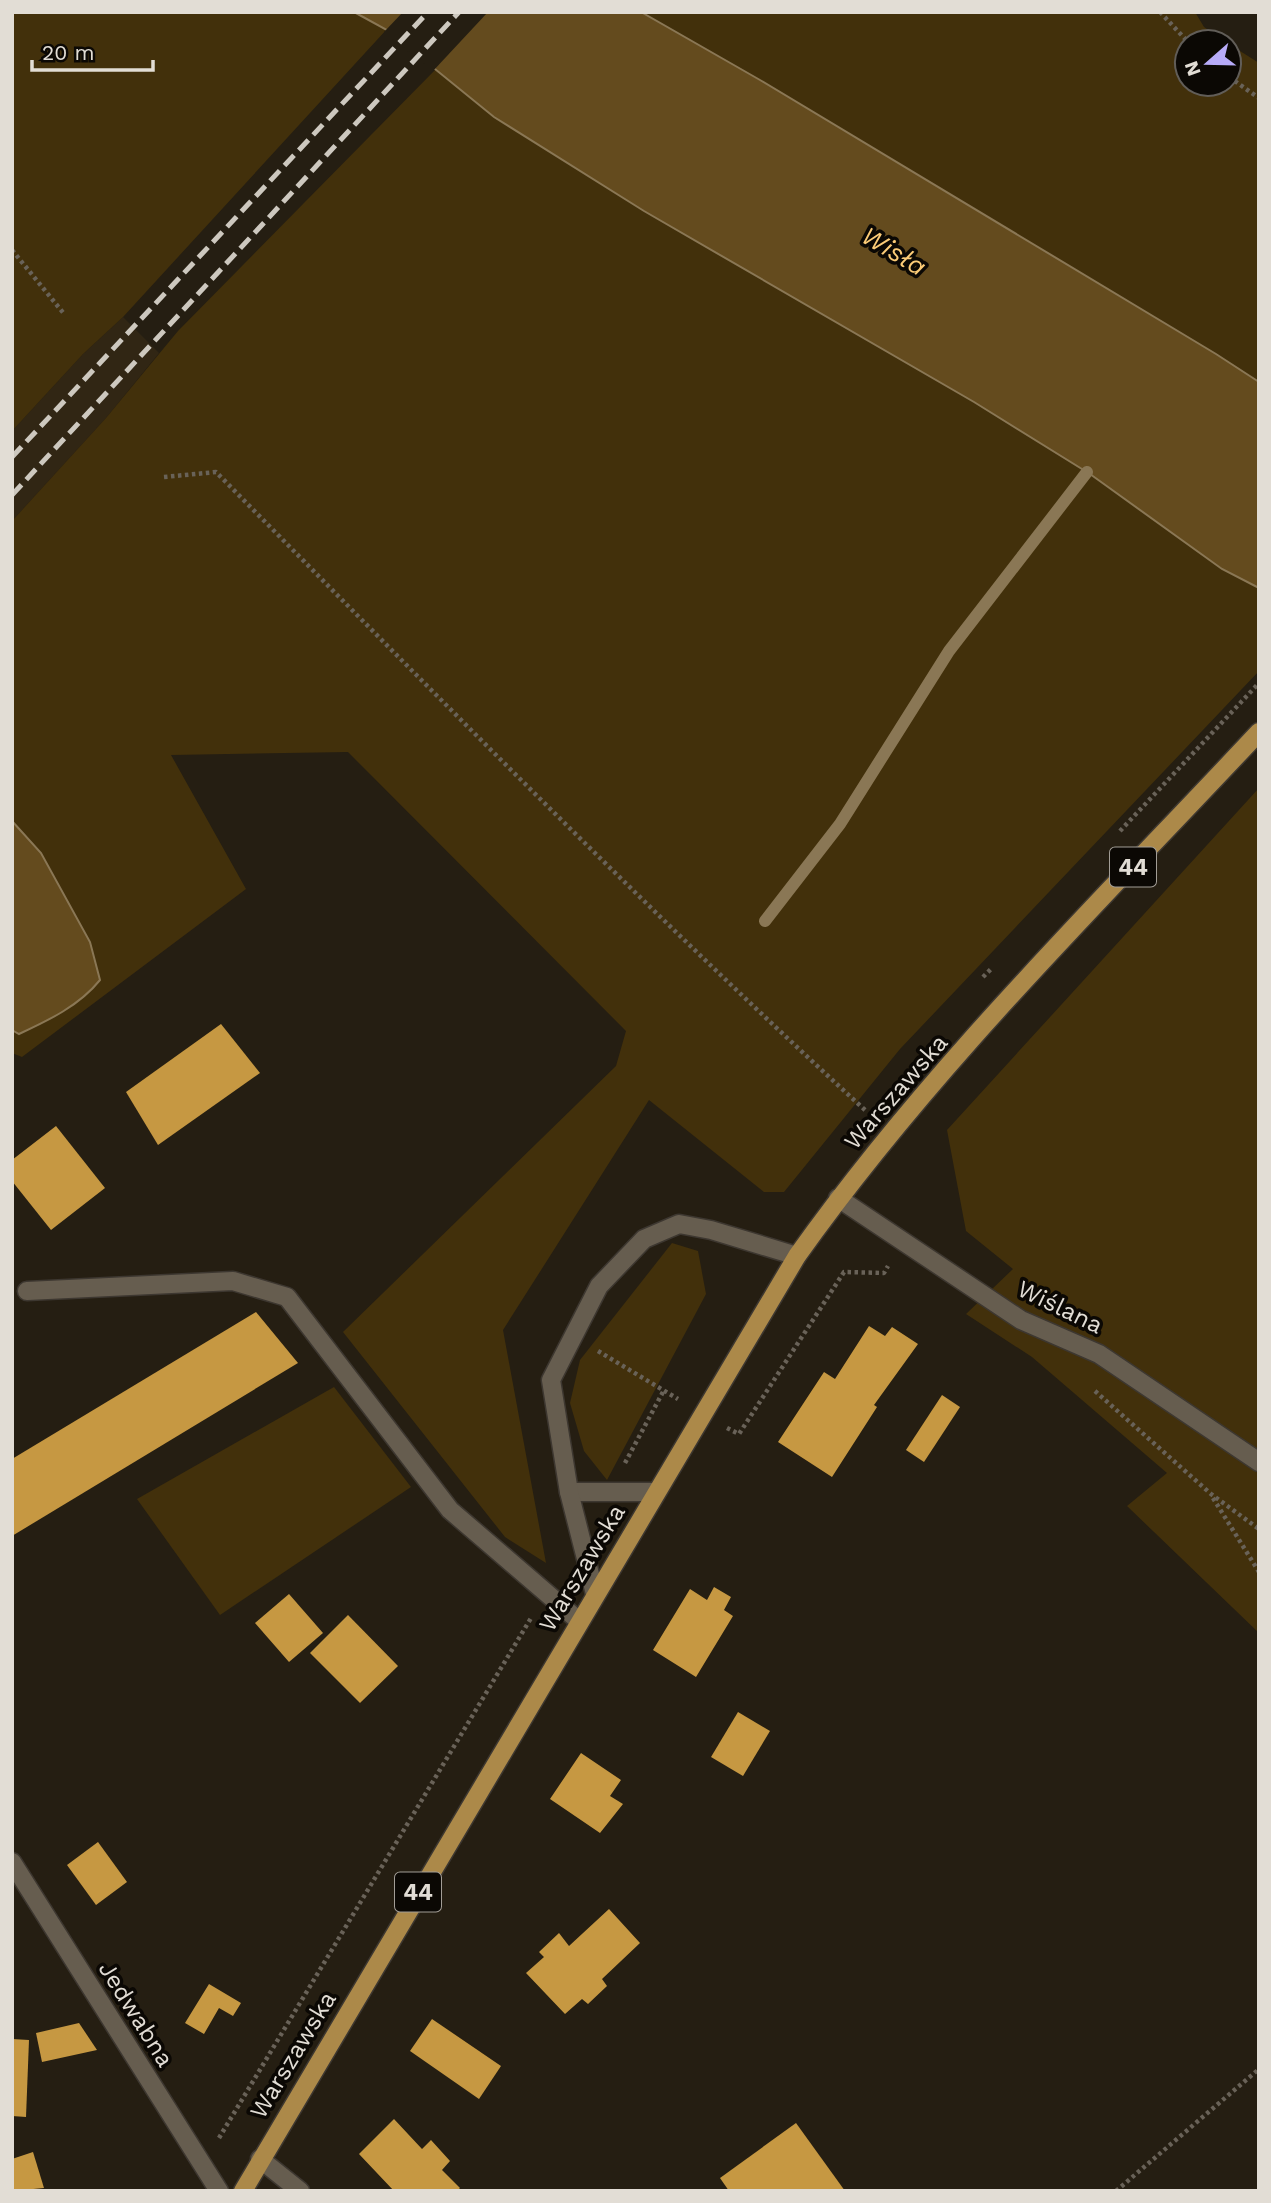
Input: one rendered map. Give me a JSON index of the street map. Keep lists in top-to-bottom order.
{
  "streets": {
    "main road": ["44", "Warszawska"],
    "street": ["Wiślana", "Jedwabna"]
  },
  "crossings": [
    ["Warszawska", "Wiślana"]
  ],
  "water": ["Wisła"],
  "scale_bar": "20 m",
  "north": "left"
}
